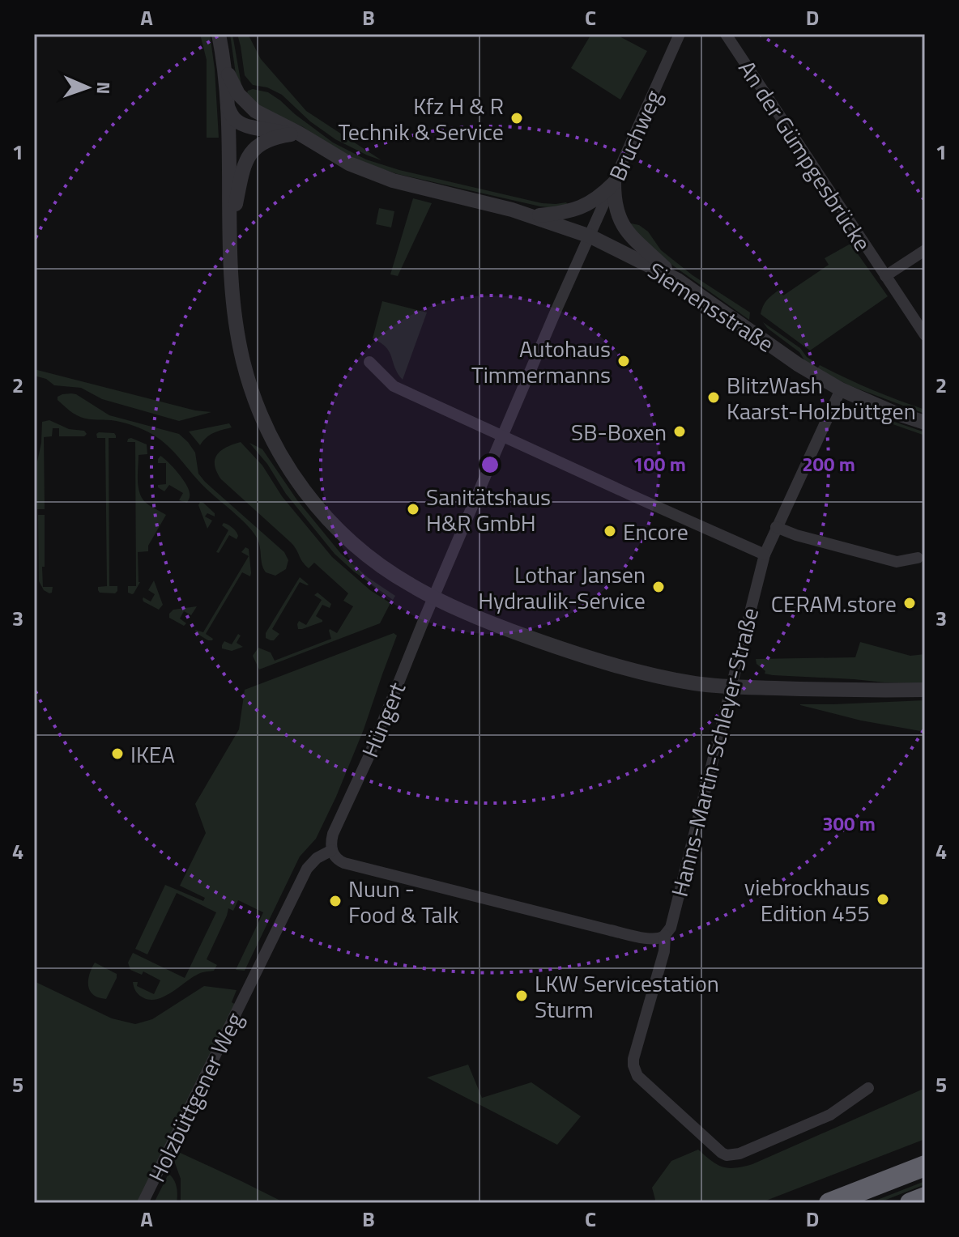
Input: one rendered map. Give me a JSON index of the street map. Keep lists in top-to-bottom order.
{
  "streets": {
    "street": [
      "Bruchweg",
      "An der Gümpgesbrücke",
      "Siemensstraße",
      "Hüngert",
      "Hanns-Martin-Schleyer-Straße",
      "Holzbüttgener Weg"
    ]
  },
  "crossings": [
    ["Bruchweg", "Siemensstraße"],
    ["Bruchweg", "Hüngert"],
    ["Siemensstraße", "Hüngert"],
    ["Siemensstraße", "Hanns-Martin-Schleyer-Straße"],
    ["Hüngert", "Holzbüttgener Weg"]
  ],
  "places": [
    "Kfz H & R Technik & Service",
    "Autohaus Timmermanns",
    "BlitzWash Kaarst-Holzbüttgen",
    "SB-Boxen",
    "Sanitätshaus H&R GmbH",
    "Encore",
    "Lothar Jansen Hydraulik-Service",
    "CERAM.store",
    "IKEA",
    "viebrockhaus Edition 455",
    "Nuun - Food & Talk",
    "LKW Servicestation Sturm"
  ],
  "north": "right",
  "grid": {
    "columns": [
      "A",
      "B",
      "C",
      "D"
    ],
    "rows": [
      "1",
      "2",
      "3",
      "4",
      "5"
    ]
  },
  "rings": ["100 m", "200 m", "300 m"]
}
